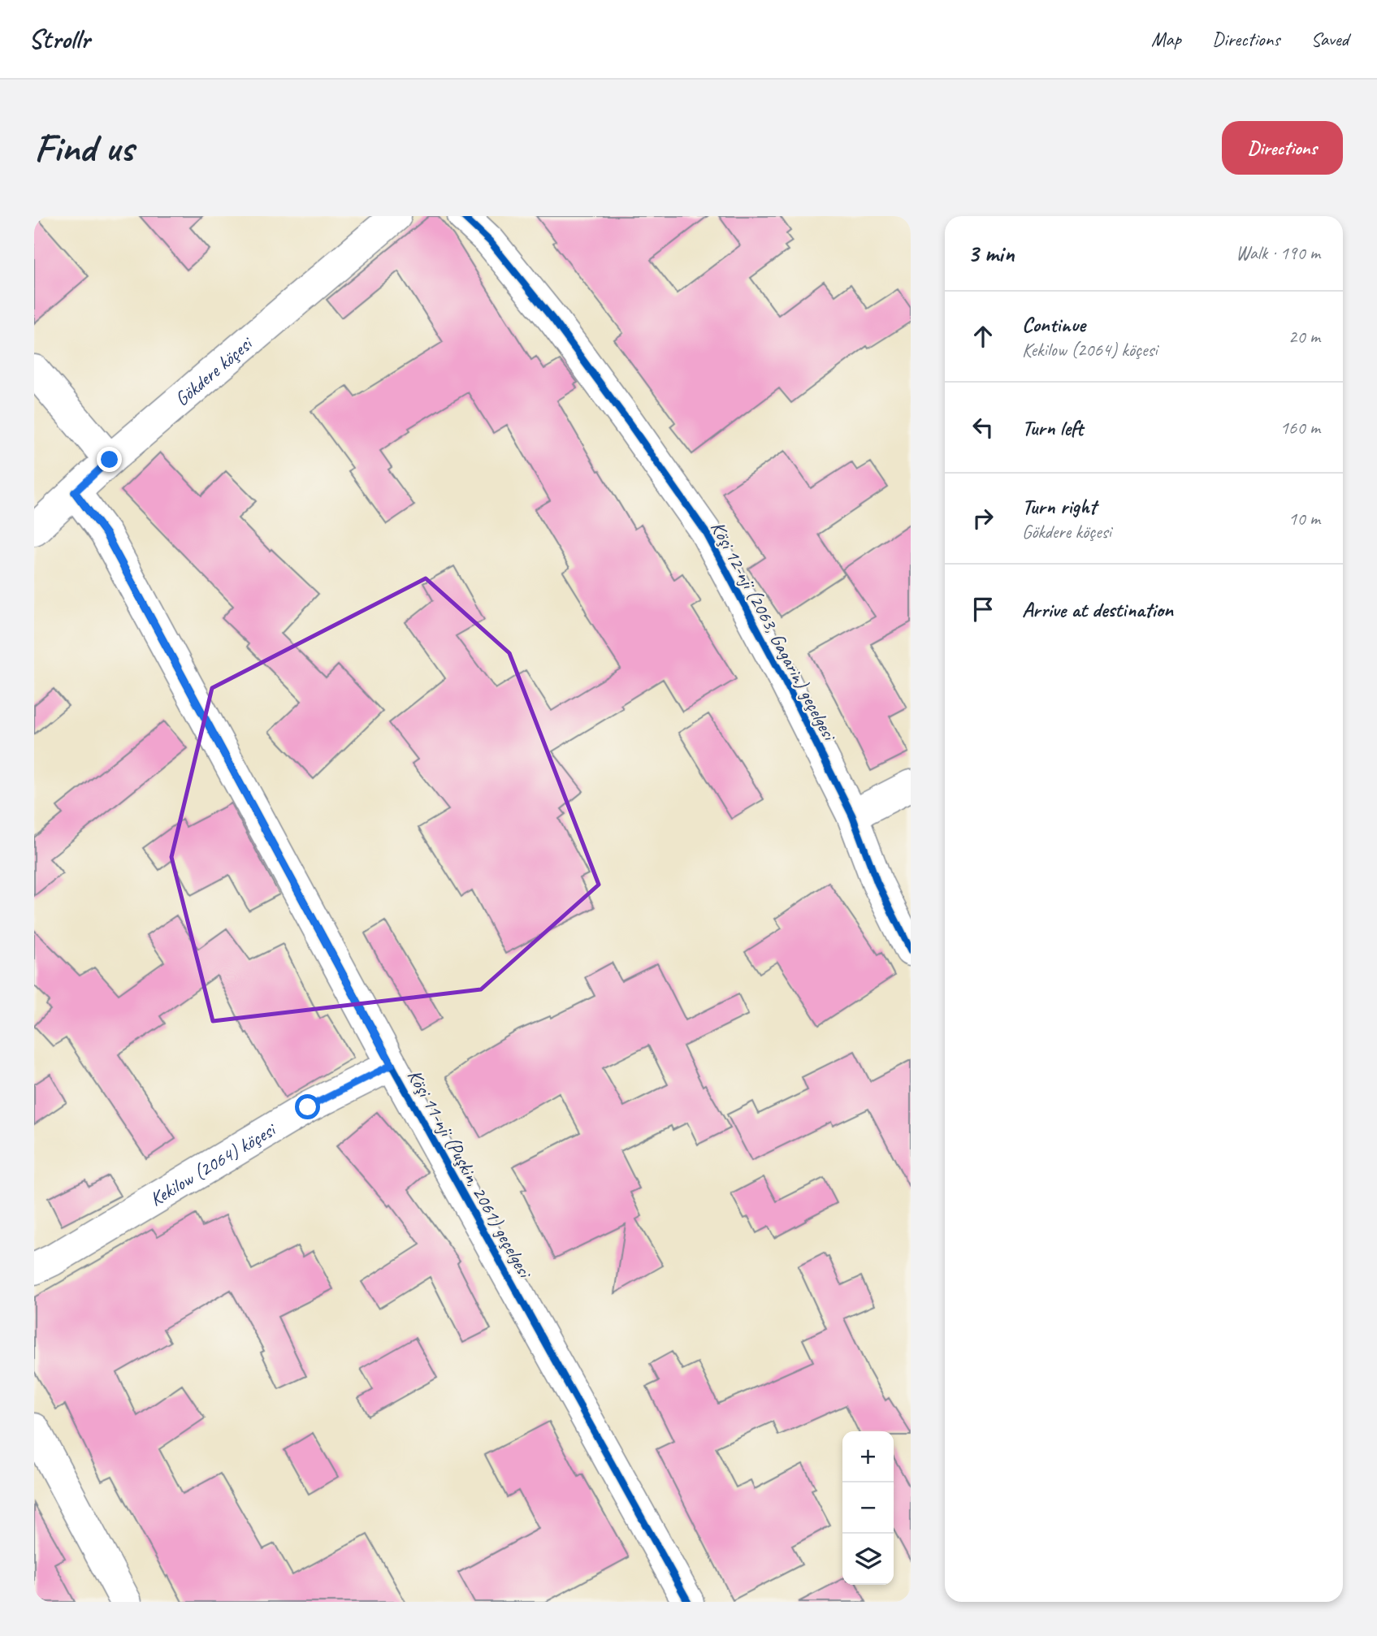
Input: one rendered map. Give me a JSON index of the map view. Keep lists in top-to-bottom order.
{
  "streets": {
    "street": [
      "Gökdere köçesi",
      "Köşi 12-nji (2063, Gagarin) geçelgesi",
      "Kekilow (2064) köçesi",
      "Köşi 11-nji (Puşkin, 2061) geçelgesi"
    ]
  },
  "crossings": [
    ["Gökdere köçesi", "Köşi 11-nji (Puşkin, 2061) geçelgesi"],
    ["Kekilow (2064) köçesi", "Köşi 11-nji (Puşkin, 2061) geçelgesi"]
  ],
  "page": {
    "header": "Strollr",
    "nav": ["Map", "Directions", "Saved"],
    "buttons": "Directions",
    "title": "Find us",
    "heading": ["3 min", "Walk · 190 m"],
    "list": [
      ["Continue", "Kekilow (2064) köçesi", "20 m"],
      ["Turn left", "160 m"],
      ["Turn right", "Gökdere köçesi", "10 m"],
      "Arrive at destination"
    ],
    "map_buttons": ["+", "−"]
  }
}
